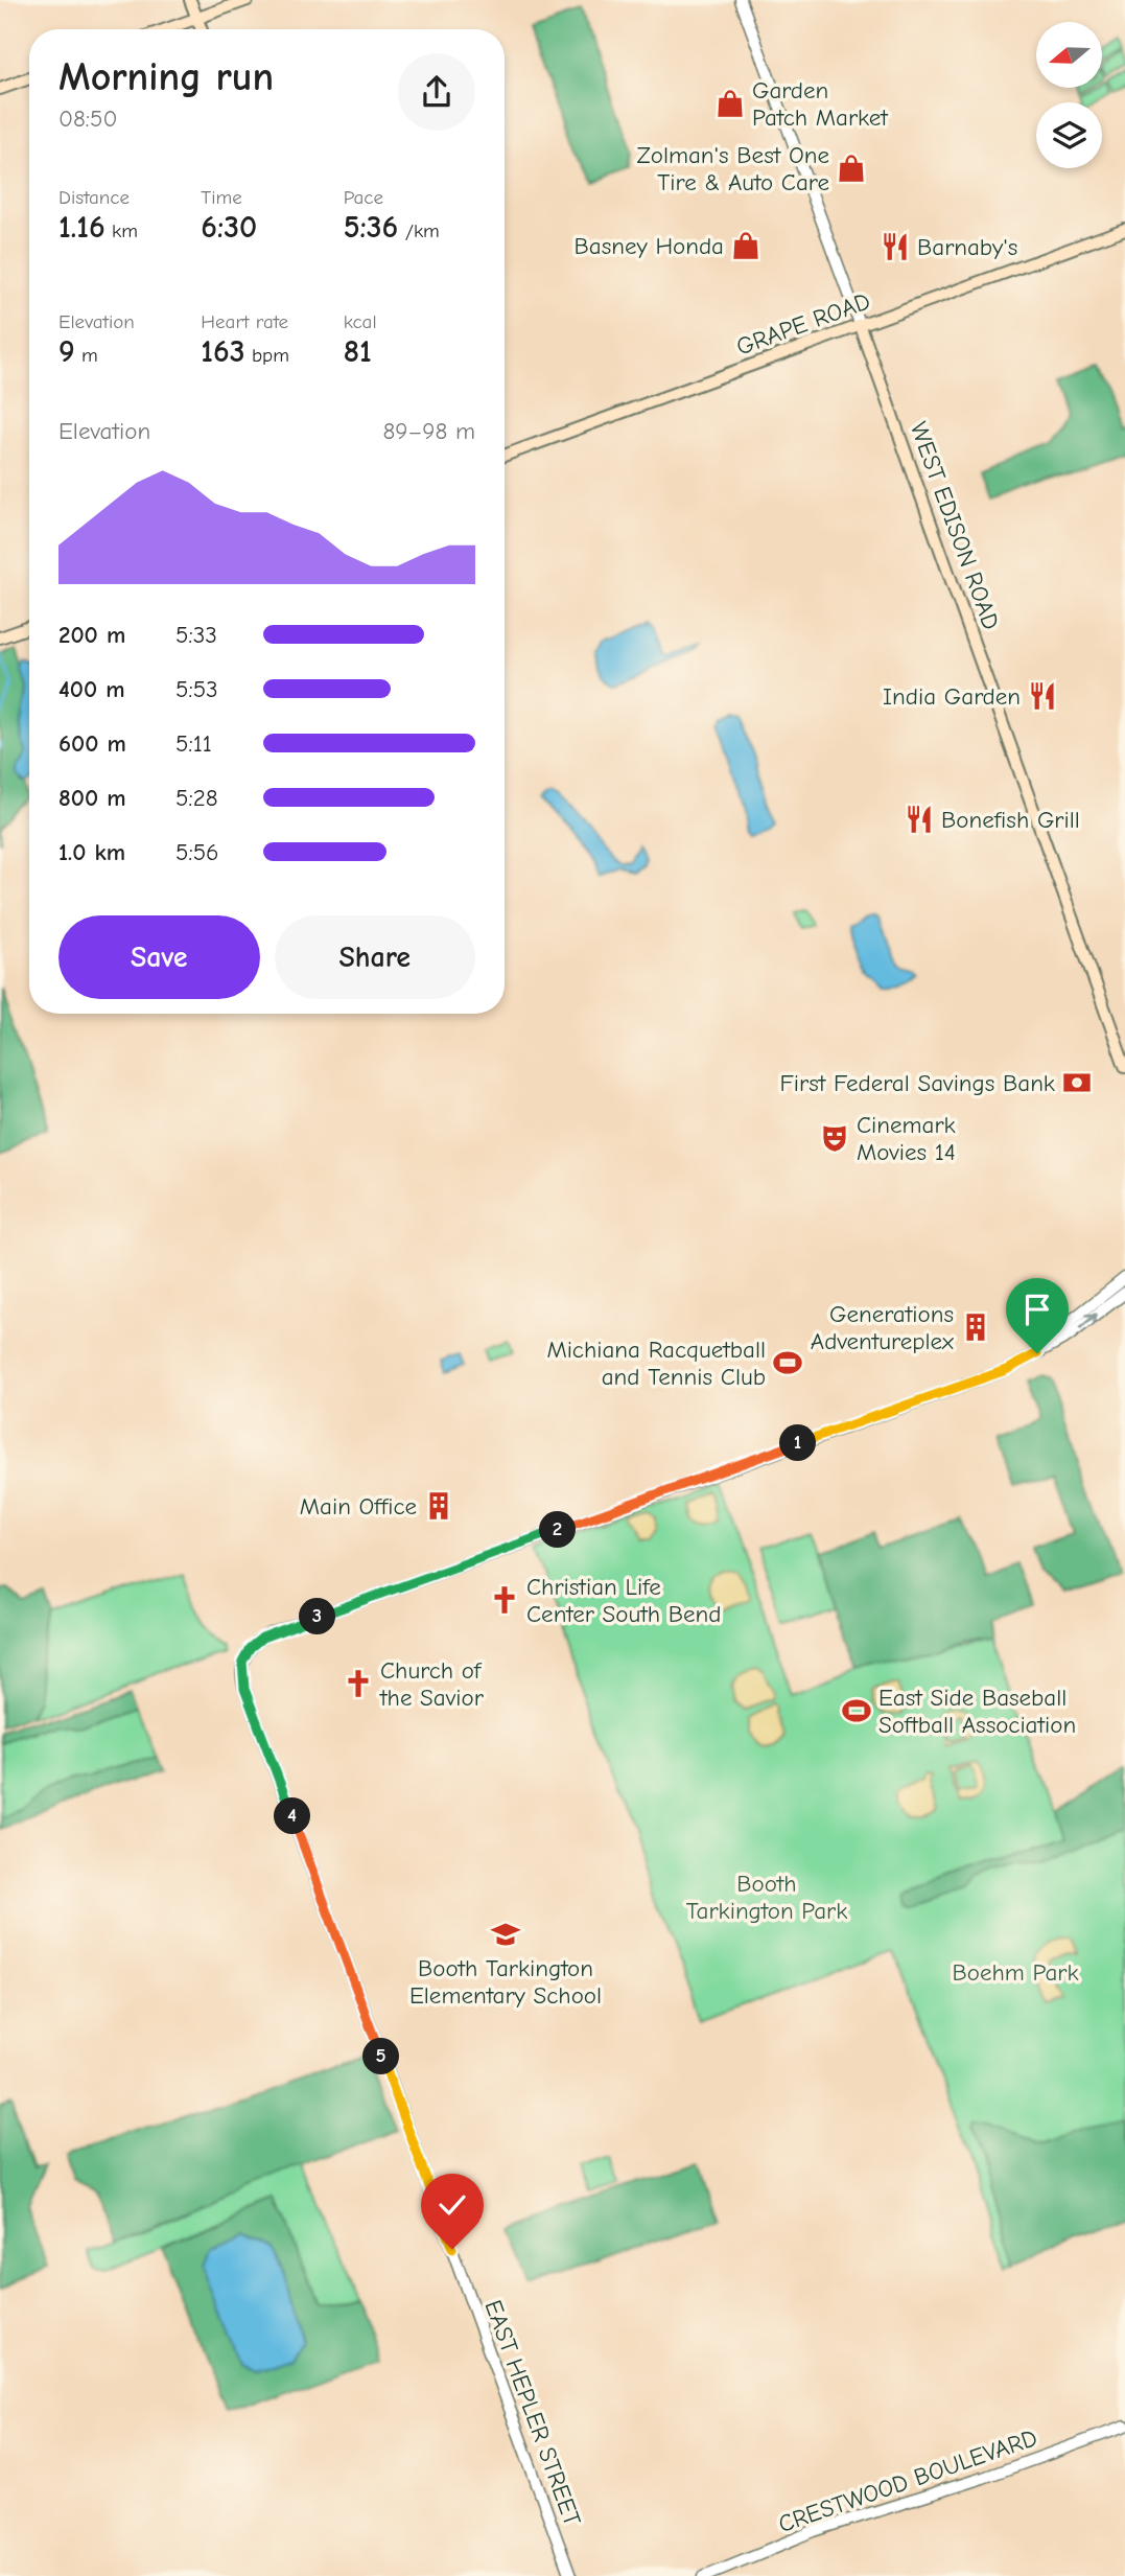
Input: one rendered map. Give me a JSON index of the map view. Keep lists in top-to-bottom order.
{
  "streets": {
    "main road": ["GRAPE ROAD", "WEST EDISON ROAD"],
    "street": ["EAST HEPLER STREET", "CRESTWOOD BOULEVARD"]
  },
  "crossings": [
    ["GRAPE ROAD", "WEST EDISON ROAD"]
  ],
  "parks": ["Booth Tarkington Park", "Boehm Park"],
  "places": {
    "shop": ["Garden Patch Market", "Zolman's Best One Tire & Auto Care", "Basney Honda"],
    "restaurant": ["Barnaby's", "India Garden", "Bonefish Grill"],
    "bank": ["First Federal Savings Bank"],
    "theatre": ["Cinemark Movies 14"],
    "building": ["Generations Adventureplex", "Main Office"],
    "sports": ["Michiana Racquetball and Tennis Club", "East Side Baseball Softball Association"],
    "church": ["Christian Life Center South Bend", "Church of the Savior"],
    "school or university": ["Booth Tarkington Elementary School"]
  },
  "north": "left",
  "page": {
    "heading": ["Morning run", "08:50"],
    "stats": [
      ["Distance", "1.16 km"],
      ["Time", "6:30"],
      ["Pace", "5:36 /km"],
      ["Elevation", "9 m"],
      ["Heart rate", "163 bpm"],
      ["kcal", "81"]
    ],
    "chart": ["Elevation", "89–98 m"],
    "list": [
      {
        "name": "200 m",
        "note": "5:33"
      },
      {
        "name": "400 m",
        "note": "5:53"
      },
      {
        "name": "600 m",
        "note": "5:11"
      },
      {
        "name": "800 m",
        "note": "5:28"
      },
      {
        "name": "1.0 km",
        "note": "5:56"
      }
    ],
    "buttons": ["Save", "Share"],
    "pins": [
      "1",
      "2",
      "3",
      "4",
      "5"
    ]
  }
}
